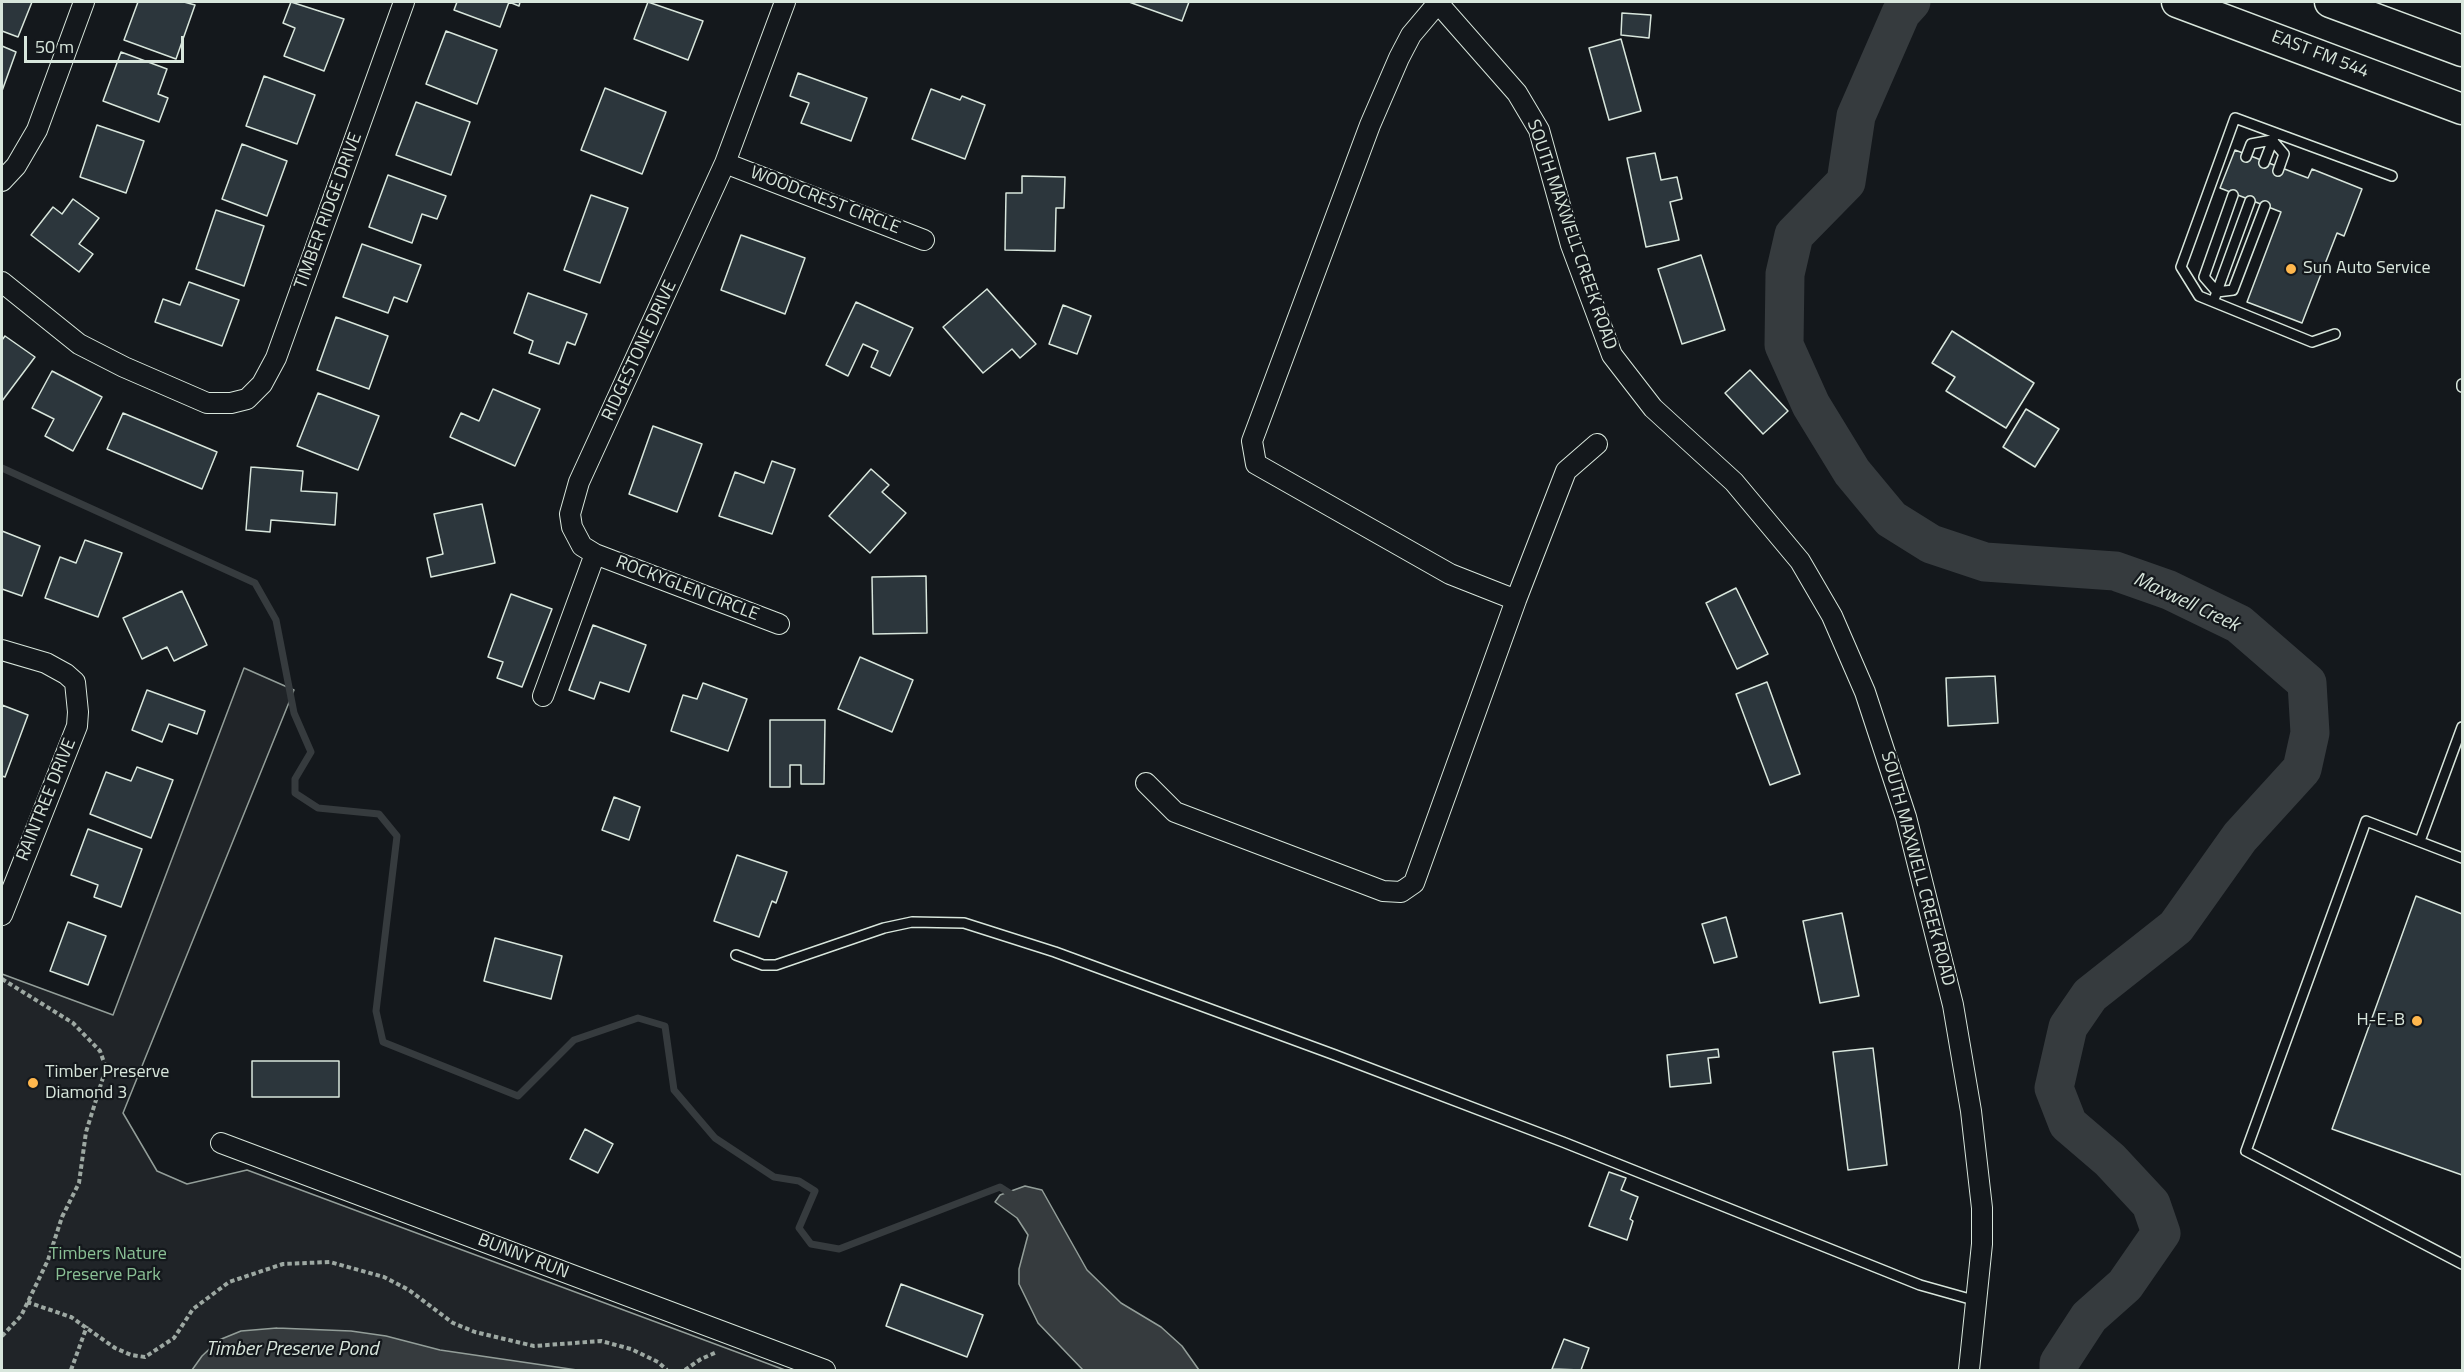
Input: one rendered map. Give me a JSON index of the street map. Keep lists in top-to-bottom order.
{
  "streets": {
    "main road": ["EAST FM 544"],
    "street": [
      "WOODCREST CIRCLE",
      "TIMBER RIDGE DRIVE",
      "SOUTH MAXWELL CREEK ROAD",
      "RIDGESTONE DRIVE",
      "ROCKYGLEN CIRCLE",
      "RAINTREE DRIVE",
      "BUNNY RUN"
    ]
  },
  "crossings": [
    ["WOODCREST CIRCLE", "RIDGESTONE DRIVE"],
    ["RIDGESTONE DRIVE", "ROCKYGLEN CIRCLE"]
  ],
  "water": ["Maxwell Creek", "Timber Preserve Pond"],
  "parks": ["Timbers Nature Preserve Park"],
  "places": ["Sun Auto Service", "H-E-B", "Timber Preserve Diamond 3"],
  "scale_bar": "50 m"
}
